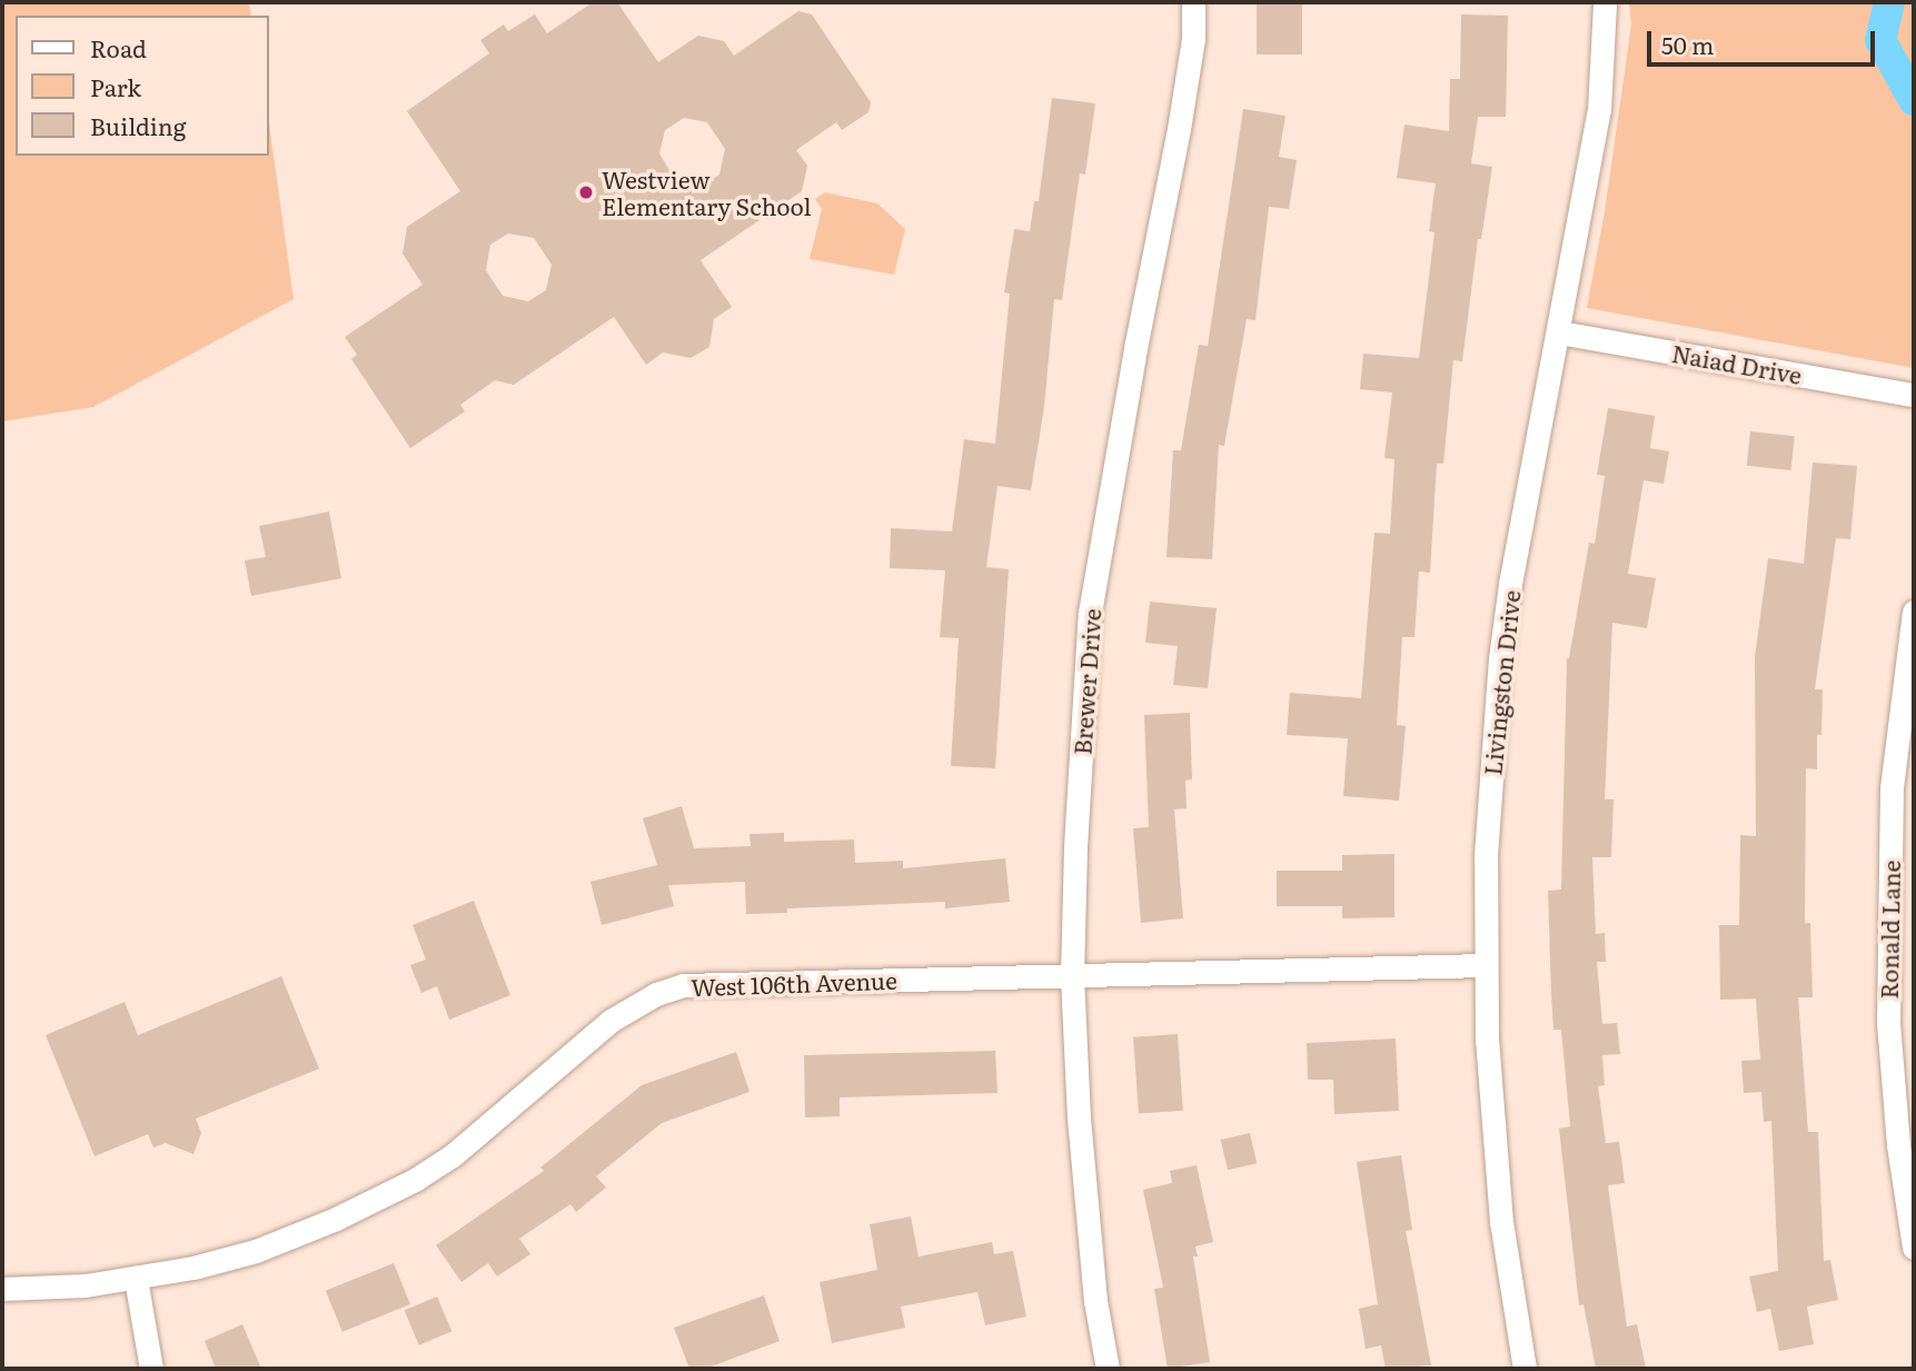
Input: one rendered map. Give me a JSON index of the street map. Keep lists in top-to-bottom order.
{
  "streets": {
    "street": [
      "Naiad Drive",
      "Brewer Drive",
      "Livingston Drive",
      "Ronald Lane",
      "West 106th Avenue"
    ]
  },
  "crossings": [
    ["Naiad Drive", "Livingston Drive"],
    ["Brewer Drive", "West 106th Avenue"],
    ["Livingston Drive", "West 106th Avenue"]
  ],
  "places": ["Westview Elementary School"],
  "legend": ["Road", "Park", "Building"],
  "scale_bar": "50 m"
}
